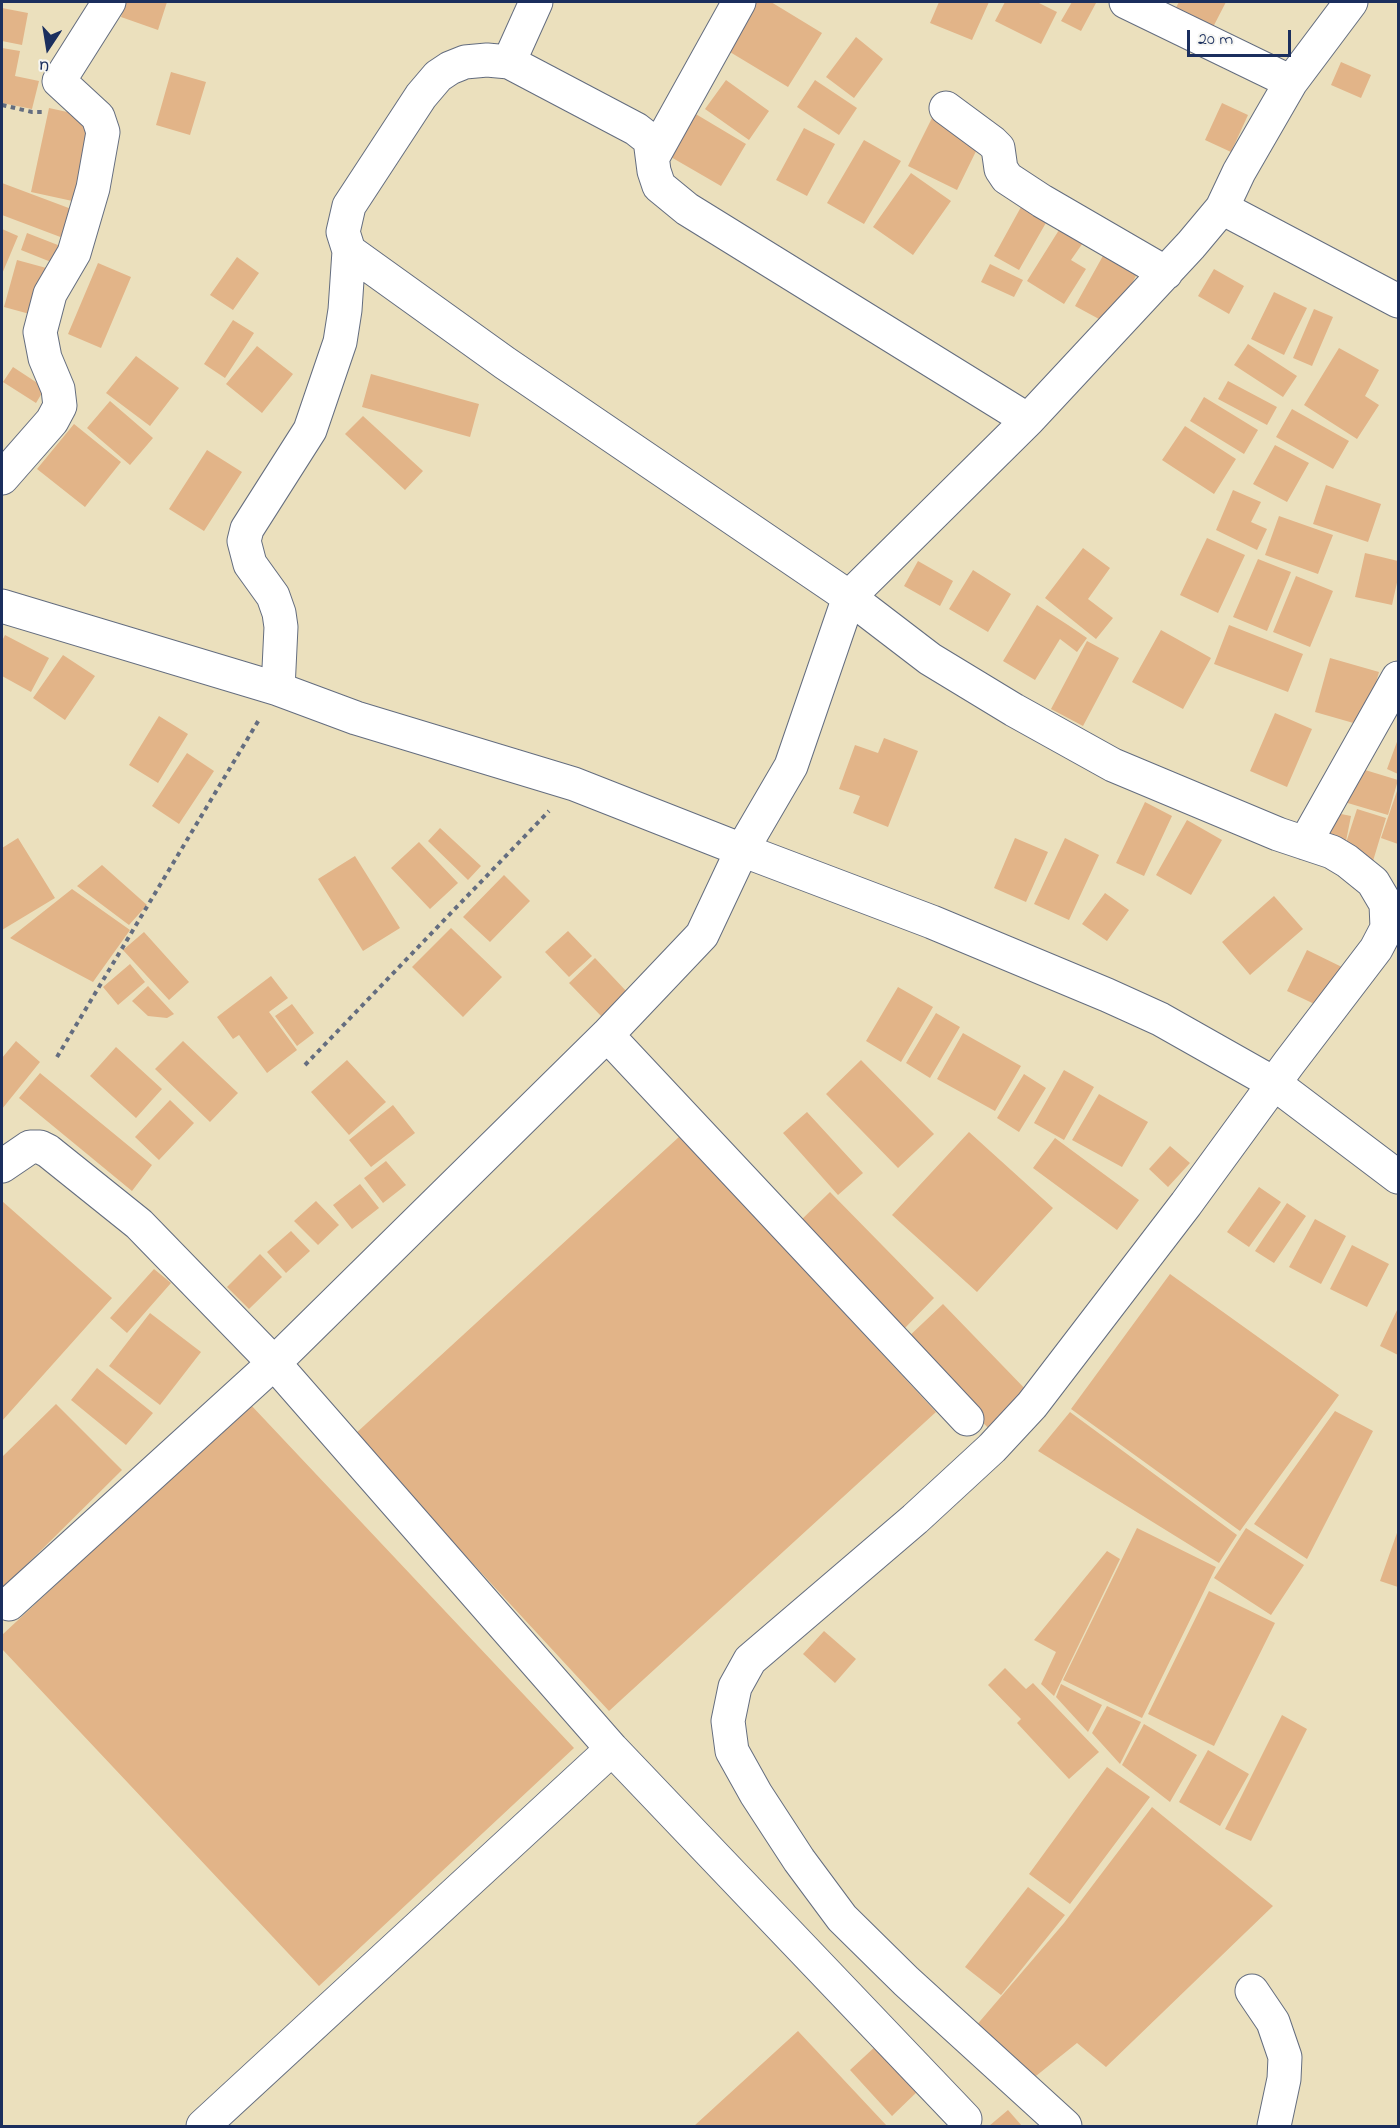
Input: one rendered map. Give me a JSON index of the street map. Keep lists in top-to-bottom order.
{
  "scale_bar": "20 m",
  "north": "bottom"
}
